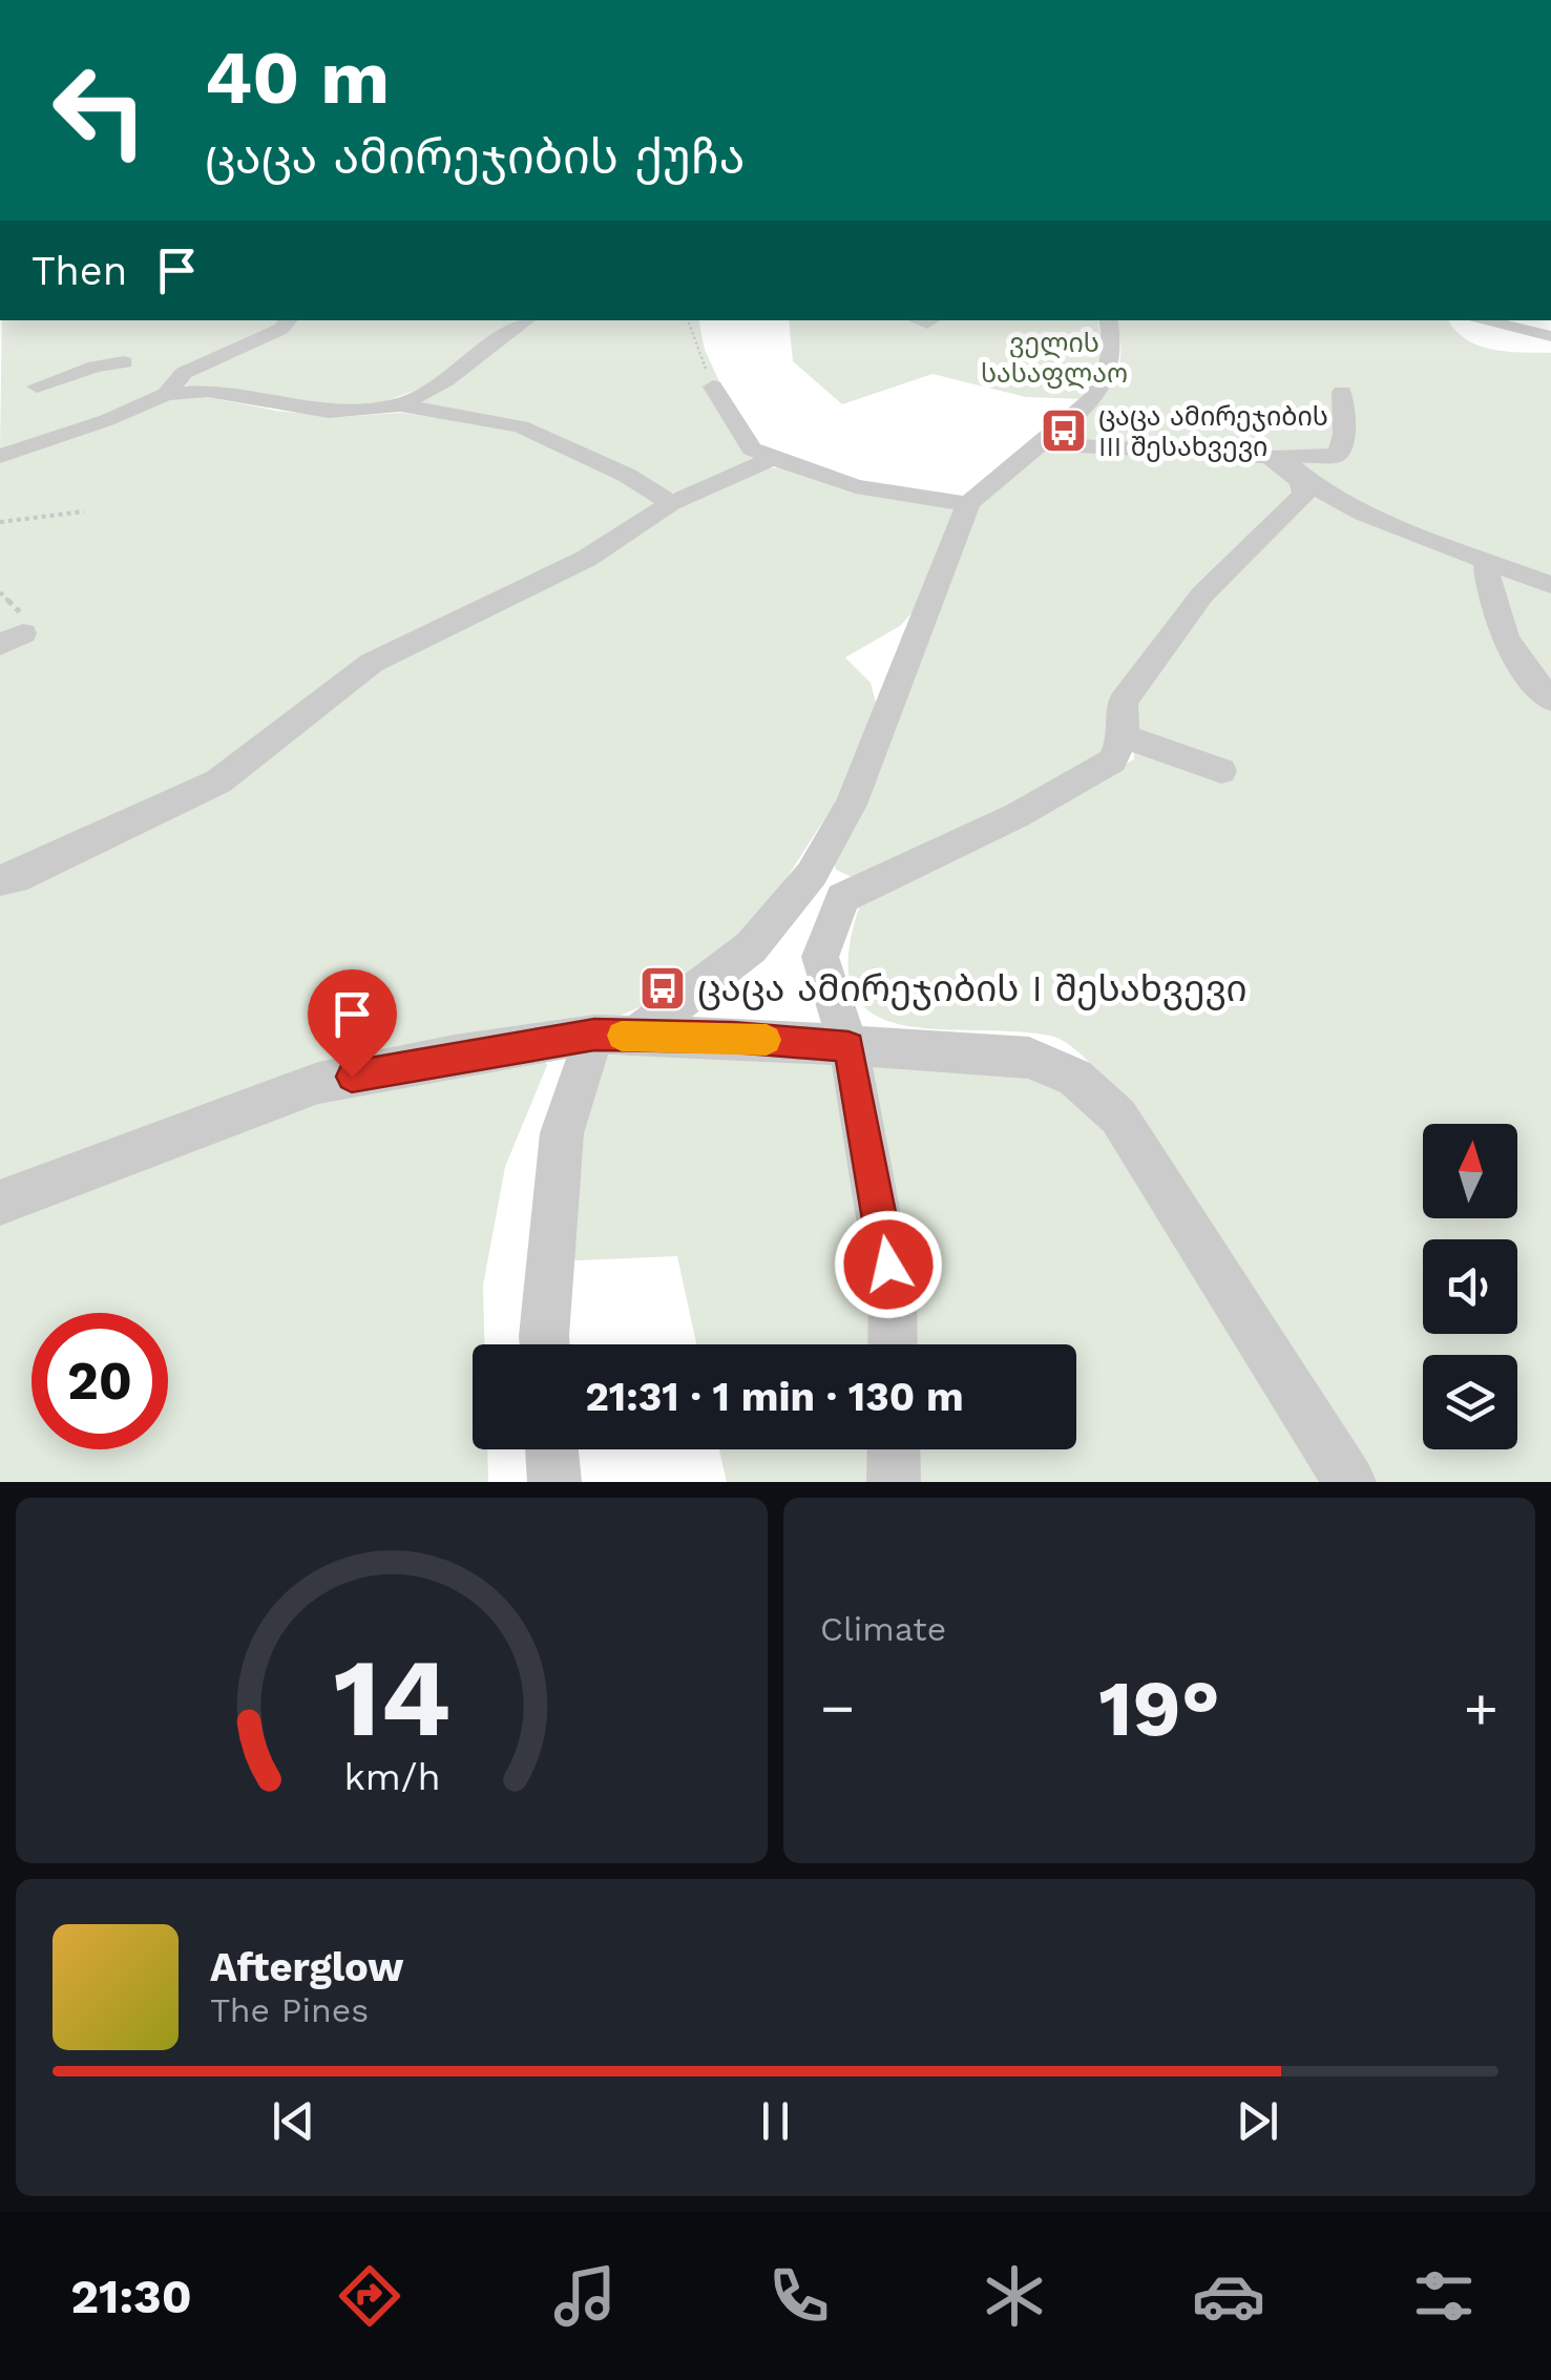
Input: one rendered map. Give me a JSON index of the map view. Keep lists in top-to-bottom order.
{
  "parks": ["ველის სასაფლაო"],
  "places": {
    "bus stop": ["ცაცა ამირეჯიბის III შესახვევი", "ცაცა ამირეჯიბის I შესახვევი"]
  },
  "north": "top",
  "page": {
    "turn": ["40 m", "ცაცა ამირეჯიბის ქუჩა"],
    "then": "Then",
    "limit": "20",
    "trip": "21:31 · 1 min · 130 m",
    "tile": "Climate",
    "heat": ["−", "19°", "+"],
    "song": ["Afterglow", "The Pines"],
    "tabs": "21:30",
    "gauge": ["14", "km/h"]
  }
}
